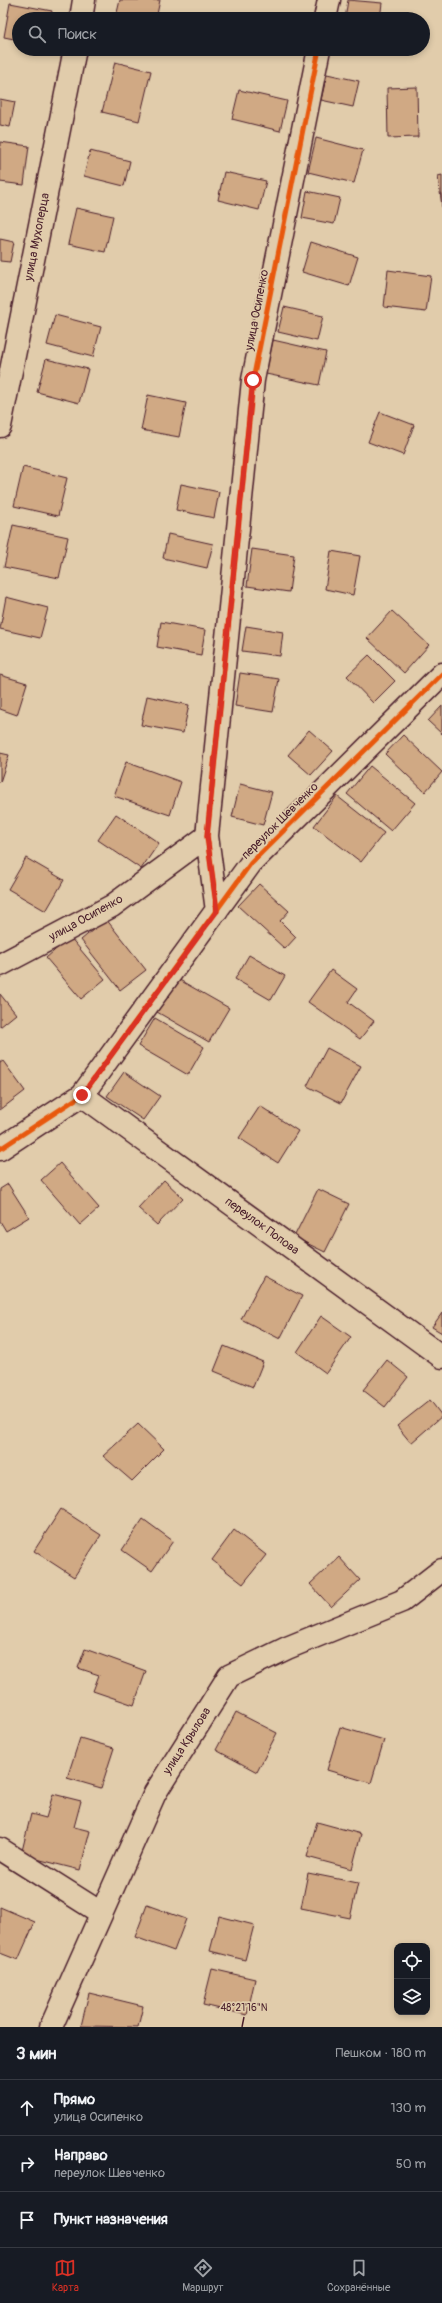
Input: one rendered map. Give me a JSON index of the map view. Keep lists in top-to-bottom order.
{
  "streets": {
    "street": [
      "улица Мухоперца",
      "улица Осипенко",
      "переулок Шевченко",
      "переулок Попова",
      "улица Крылова"
    ]
  },
  "crossings": [
    ["улица Осипенко", "переулок Шевченко"],
    ["переулок Шевченко", "переулок Попова"]
  ],
  "page": {
    "search": "Поиск",
    "heading": ["3 мин", "Пешком · 180 m"],
    "list": [
      ["Прямо", "улица Осипенко", "130 m"],
      ["Направо", "переулок Шевченко", "50 m"],
      "Пункт назначения"
    ],
    "nav": ["Карта", "Маршрут", "Сохранённые"]
  },
  "coordinates": ["48°21'16\"N"]
}
